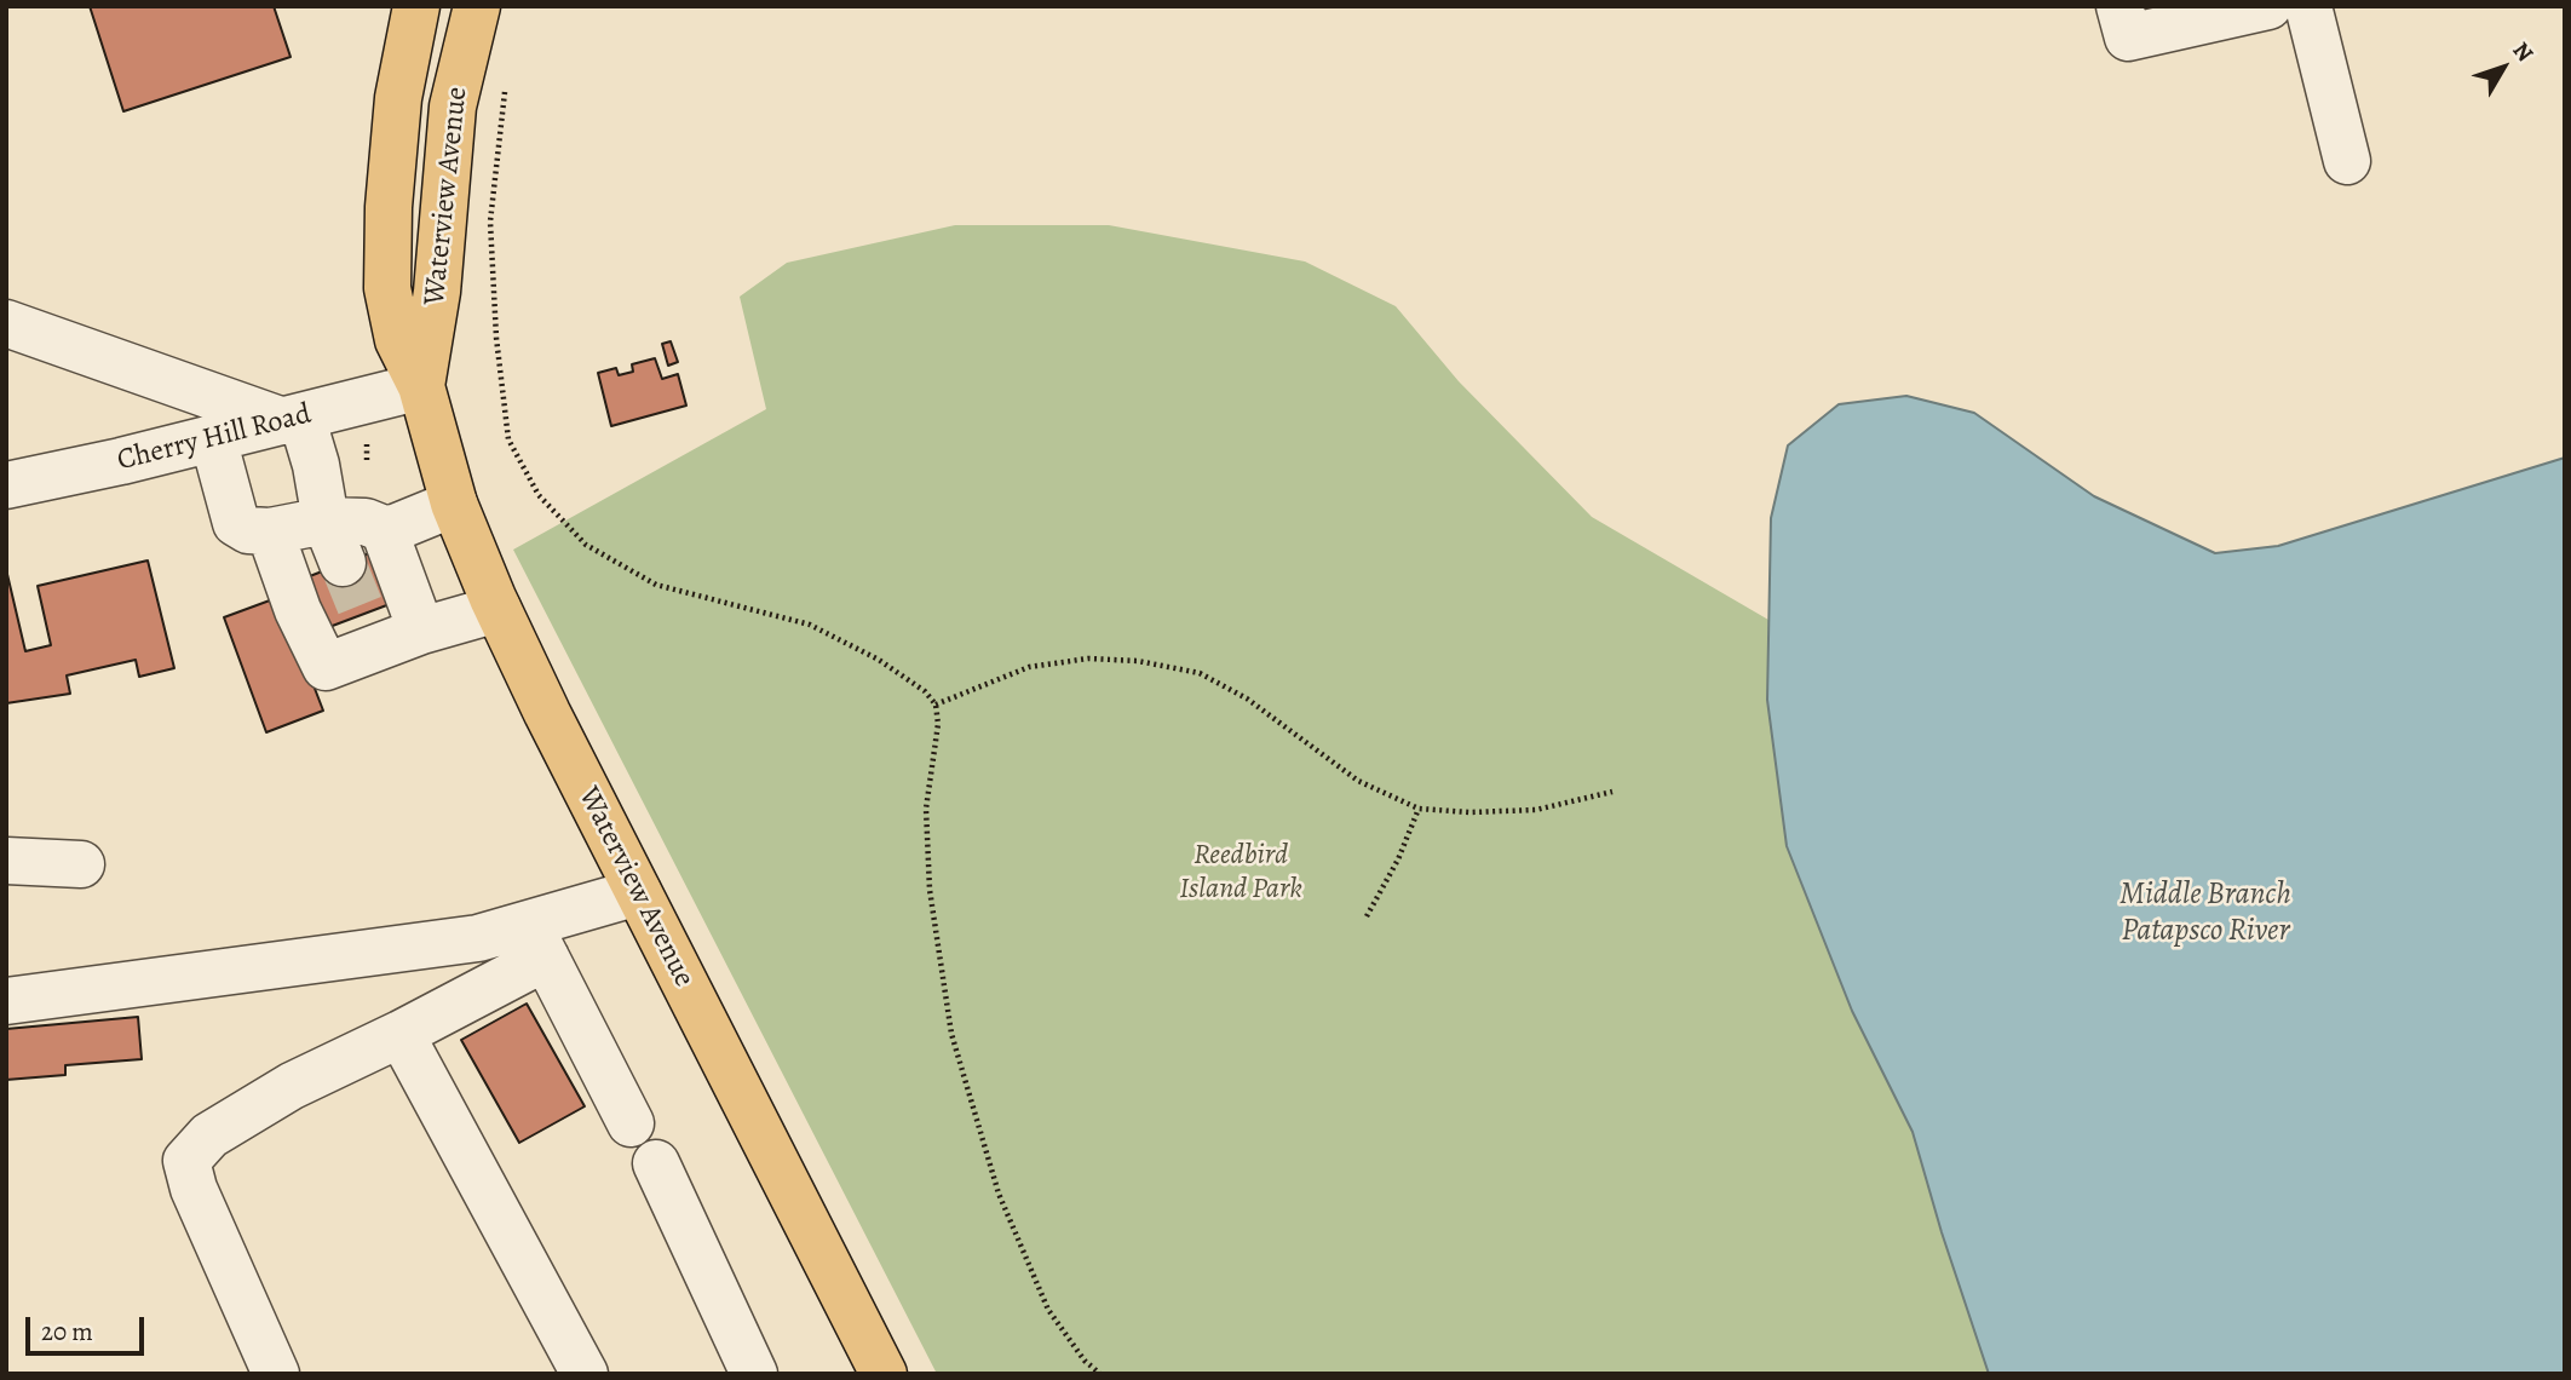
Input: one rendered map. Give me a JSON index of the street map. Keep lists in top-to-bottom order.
{
  "streets": {
    "main road": ["Waterview Avenue"],
    "street": ["Cherry Hill Road"]
  },
  "crossings": [
    ["Waterview Avenue", "Cherry Hill Road"]
  ],
  "water": ["Middle Branch Patapsco River"],
  "parks": ["Reedbird Island Park"],
  "scale_bar": "20 m",
  "north": "top right"
}
